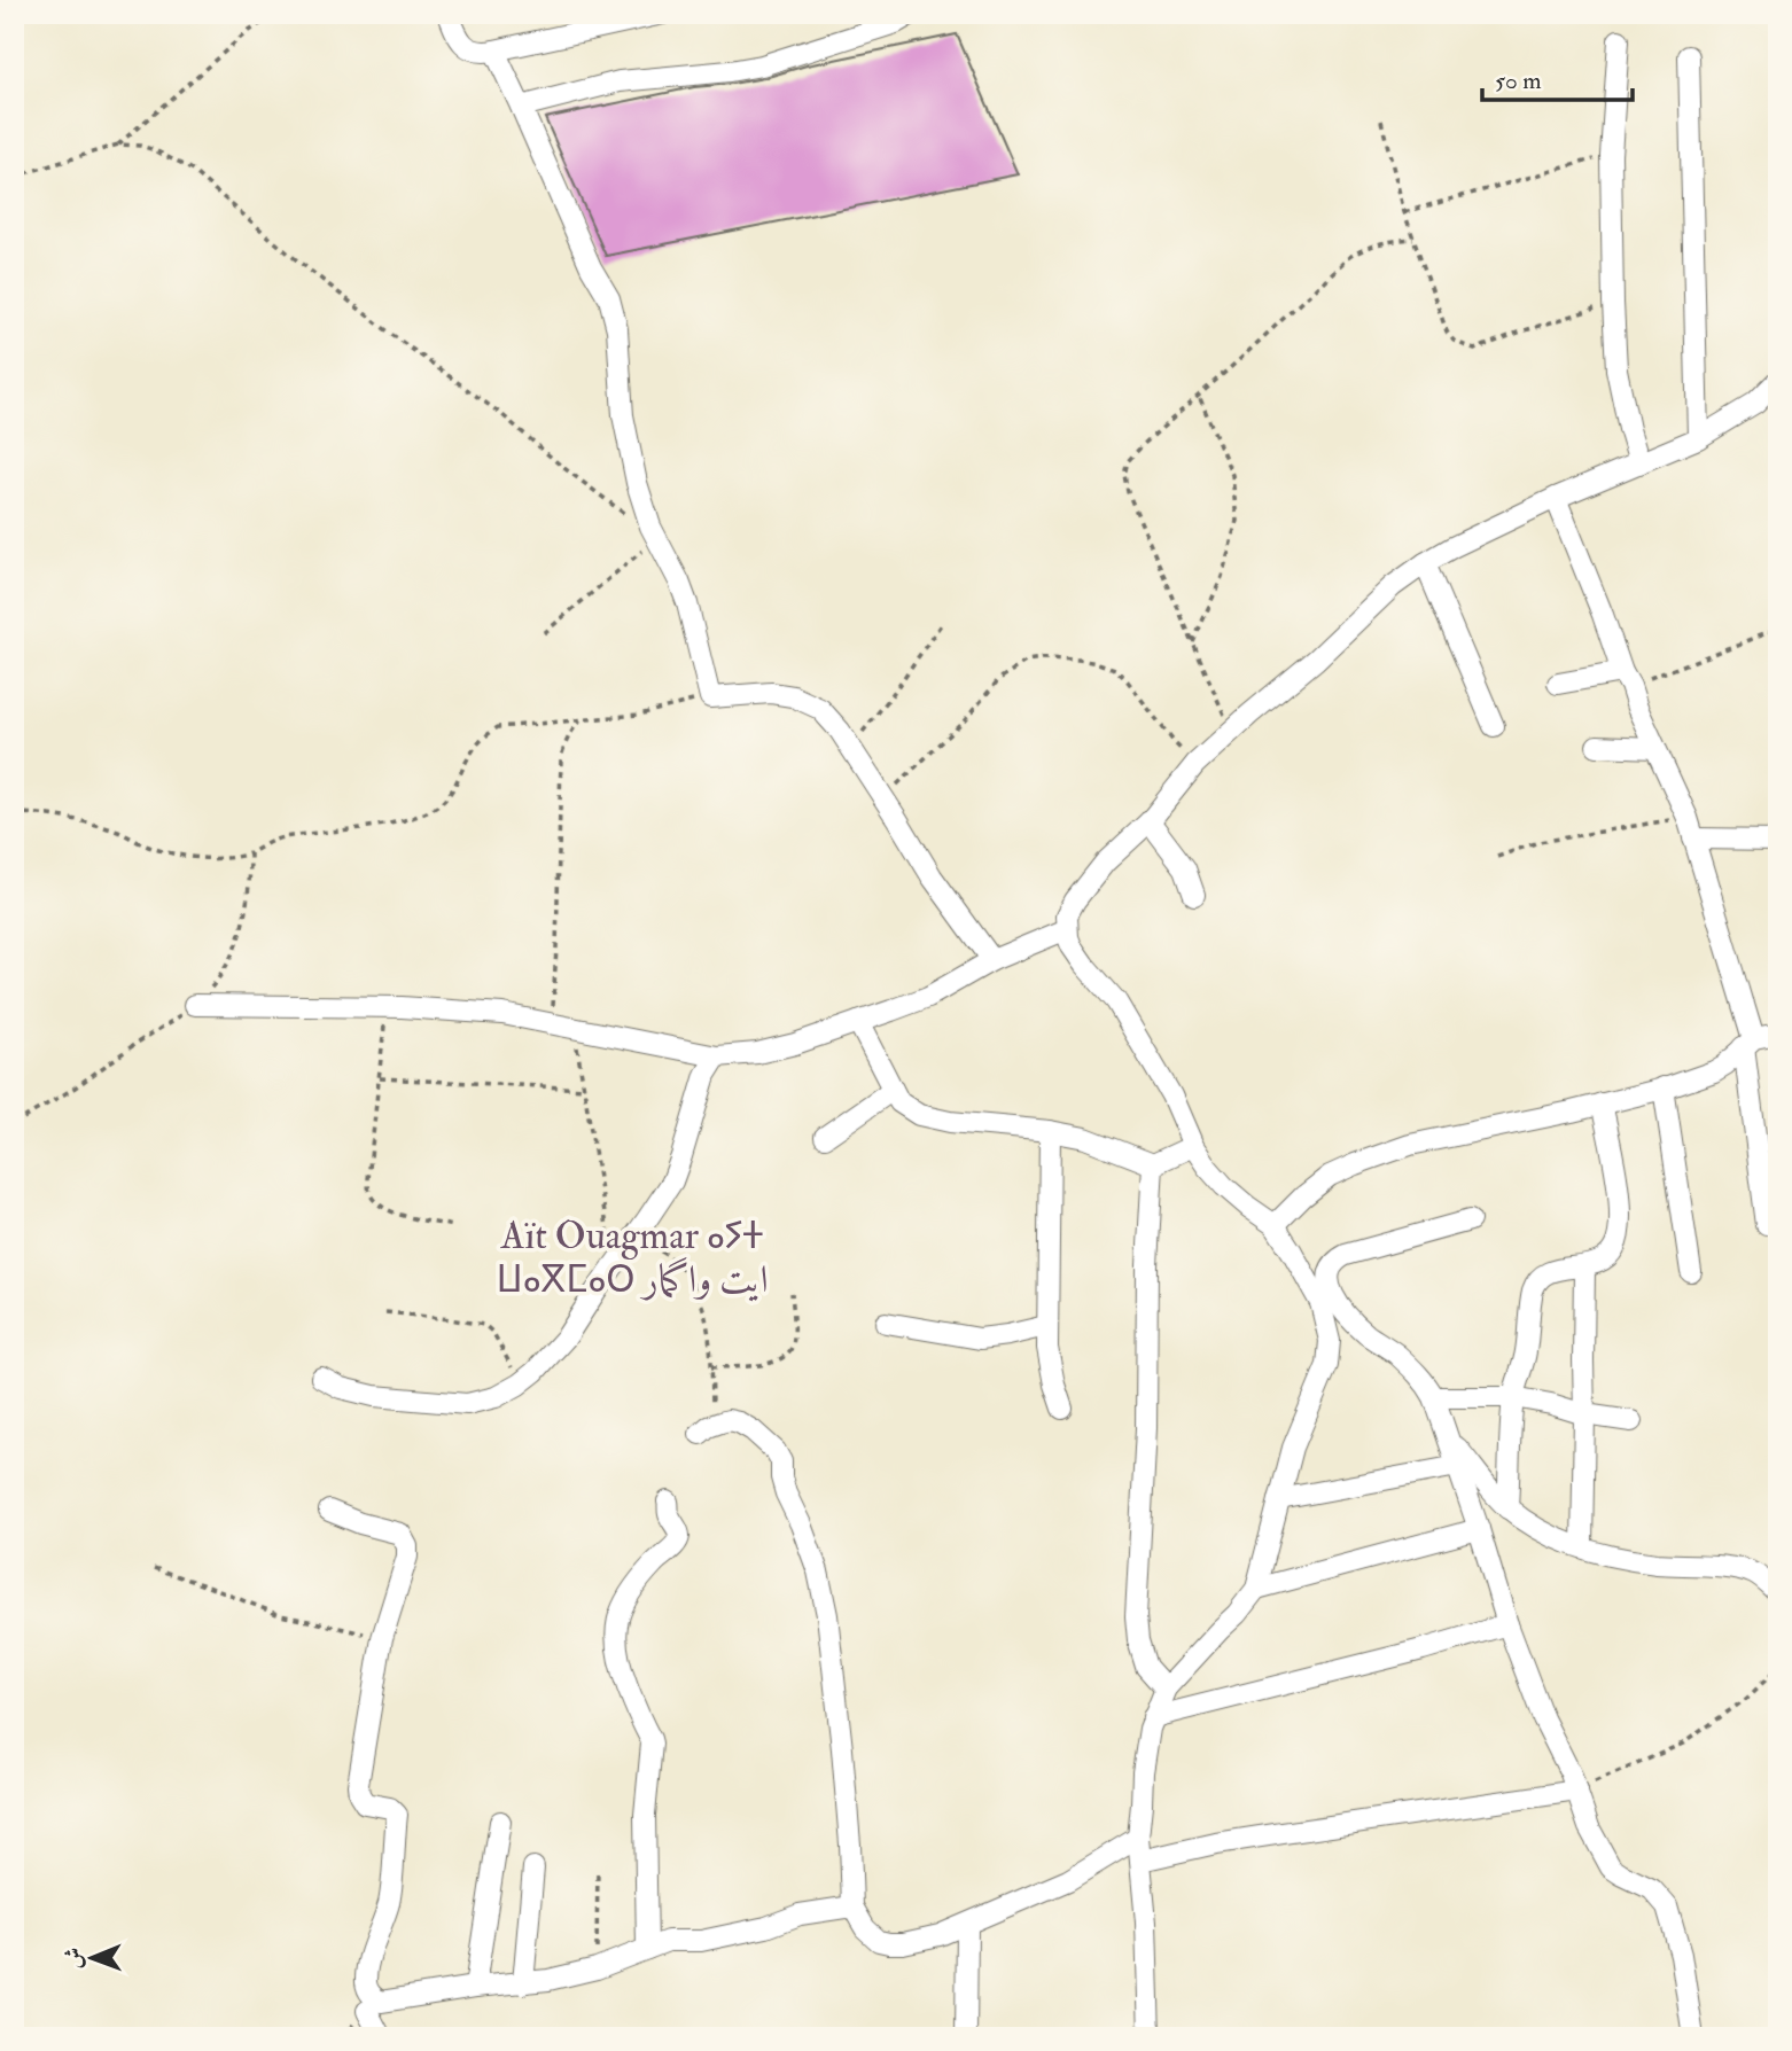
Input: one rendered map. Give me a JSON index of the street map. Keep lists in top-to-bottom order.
{
  "districts": ["Aït Ouagmar ⴰⵢⵜ ⵡⴰⴳⵎⴰⵔ ايت واگمار"],
  "scale_bar": "50 m",
  "north": "left"
}
